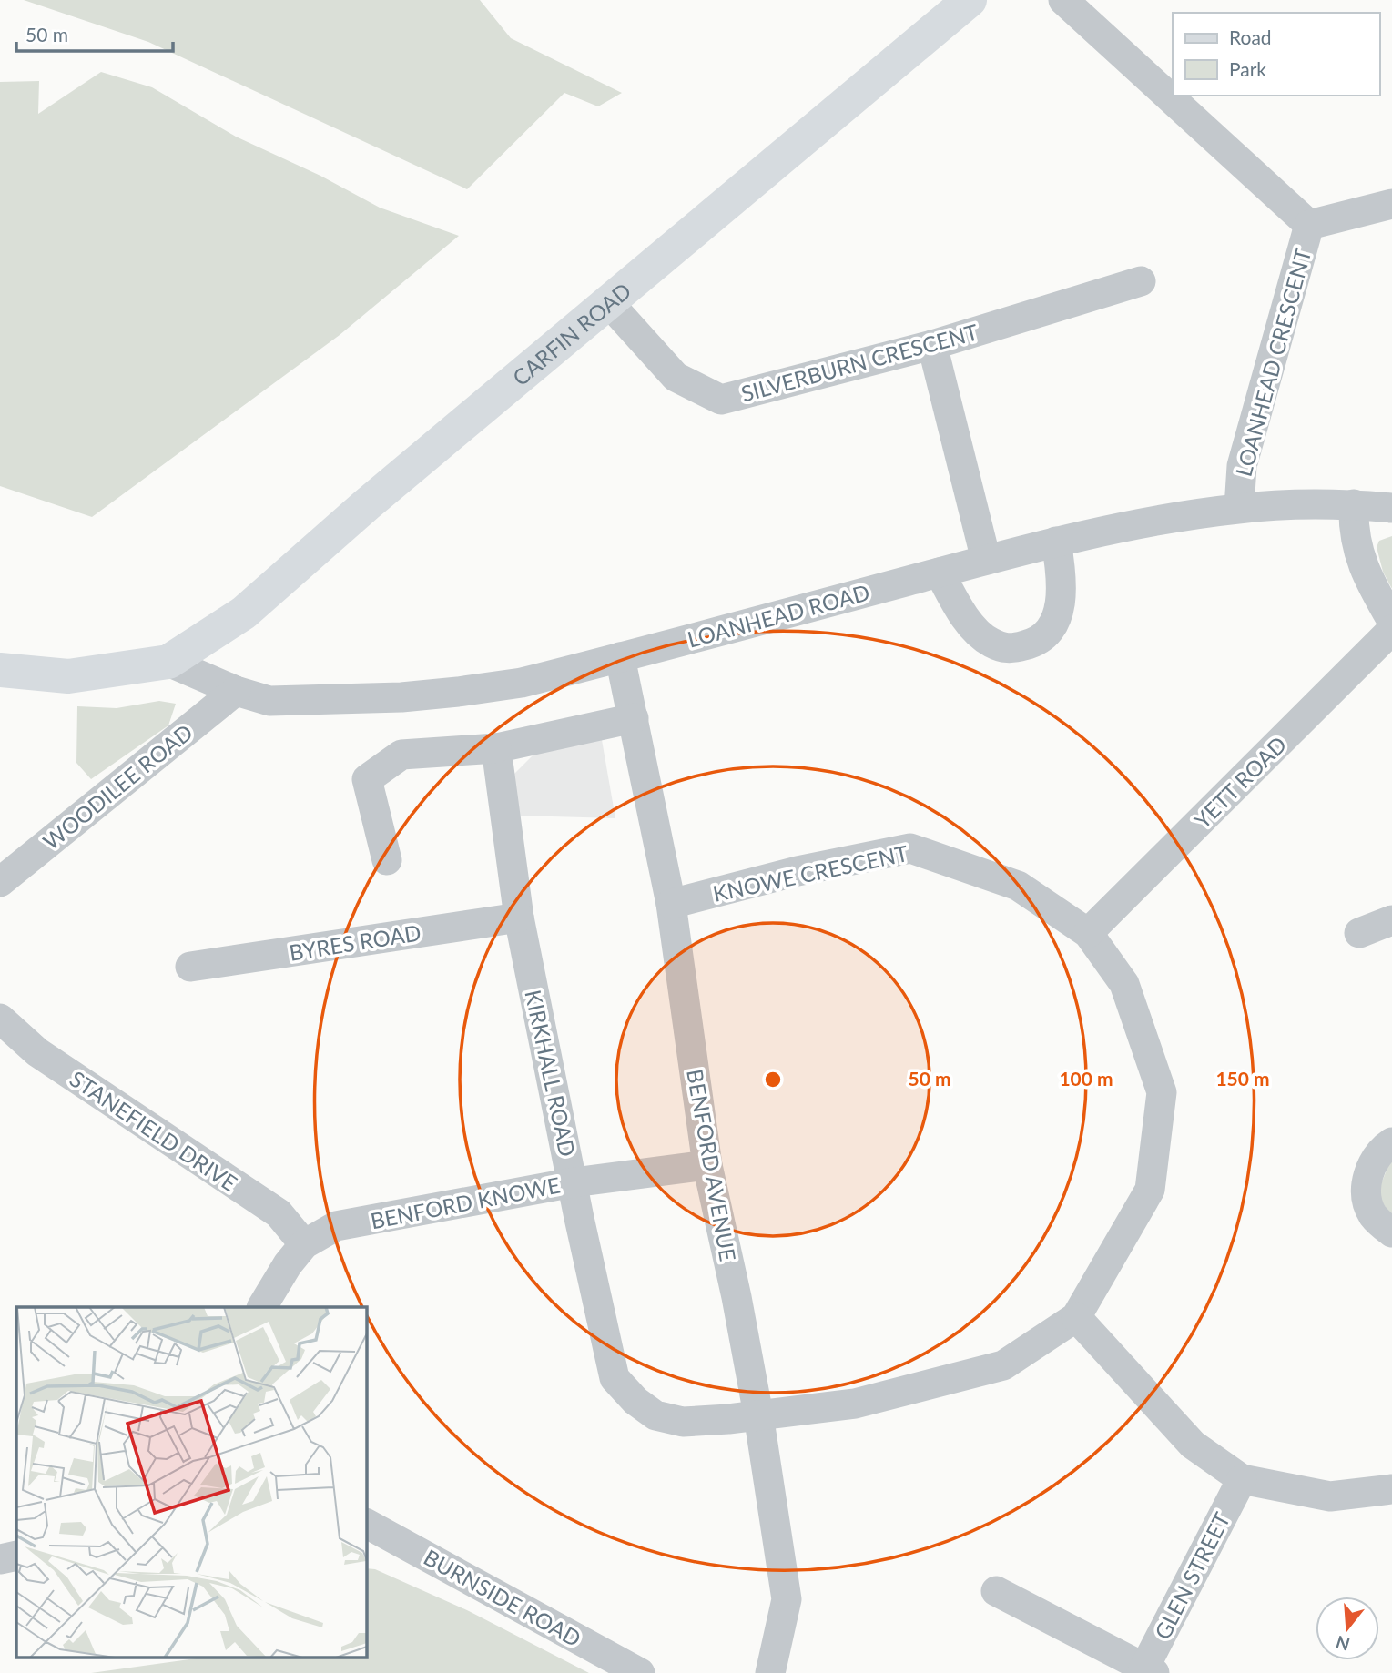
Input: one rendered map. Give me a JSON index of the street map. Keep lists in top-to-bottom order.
{
  "streets": {
    "main road": ["CARFIN ROAD"],
    "street": [
      "SILVERBURN CRESCENT",
      "LOANHEAD CRESCENT",
      "LOANHEAD ROAD",
      "YETT ROAD",
      "WOODILEE ROAD",
      "KNOWE CRESCENT",
      "BYRES ROAD",
      "KIRKHALL ROAD",
      "STANEFIELD DRIVE",
      "BENFORD AVENUE",
      "BENFORD KNOWE",
      "GLEN STREET",
      "BURNSIDE ROAD"
    ]
  },
  "crossings": [
    ["CARFIN ROAD", "SILVERBURN CRESCENT"],
    ["CARFIN ROAD", "LOANHEAD ROAD"],
    ["LOANHEAD CRESCENT", "LOANHEAD ROAD"],
    ["LOANHEAD ROAD", "WOODILEE ROAD"],
    ["LOANHEAD ROAD", "BENFORD AVENUE"],
    ["YETT ROAD", "KNOWE CRESCENT"],
    ["KNOWE CRESCENT", "KIRKHALL ROAD"],
    ["KNOWE CRESCENT", "BENFORD AVENUE"],
    ["BYRES ROAD", "KIRKHALL ROAD"],
    ["KIRKHALL ROAD", "BENFORD AVENUE"],
    ["KIRKHALL ROAD", "BENFORD KNOWE"],
    ["STANEFIELD DRIVE", "BENFORD KNOWE"],
    ["BENFORD AVENUE", "BENFORD KNOWE"]
  ],
  "legend": ["Road", "Park"],
  "scale_bar": "50 m",
  "north": "bottom",
  "rings": ["50 m", "100 m", "150 m"]
}
